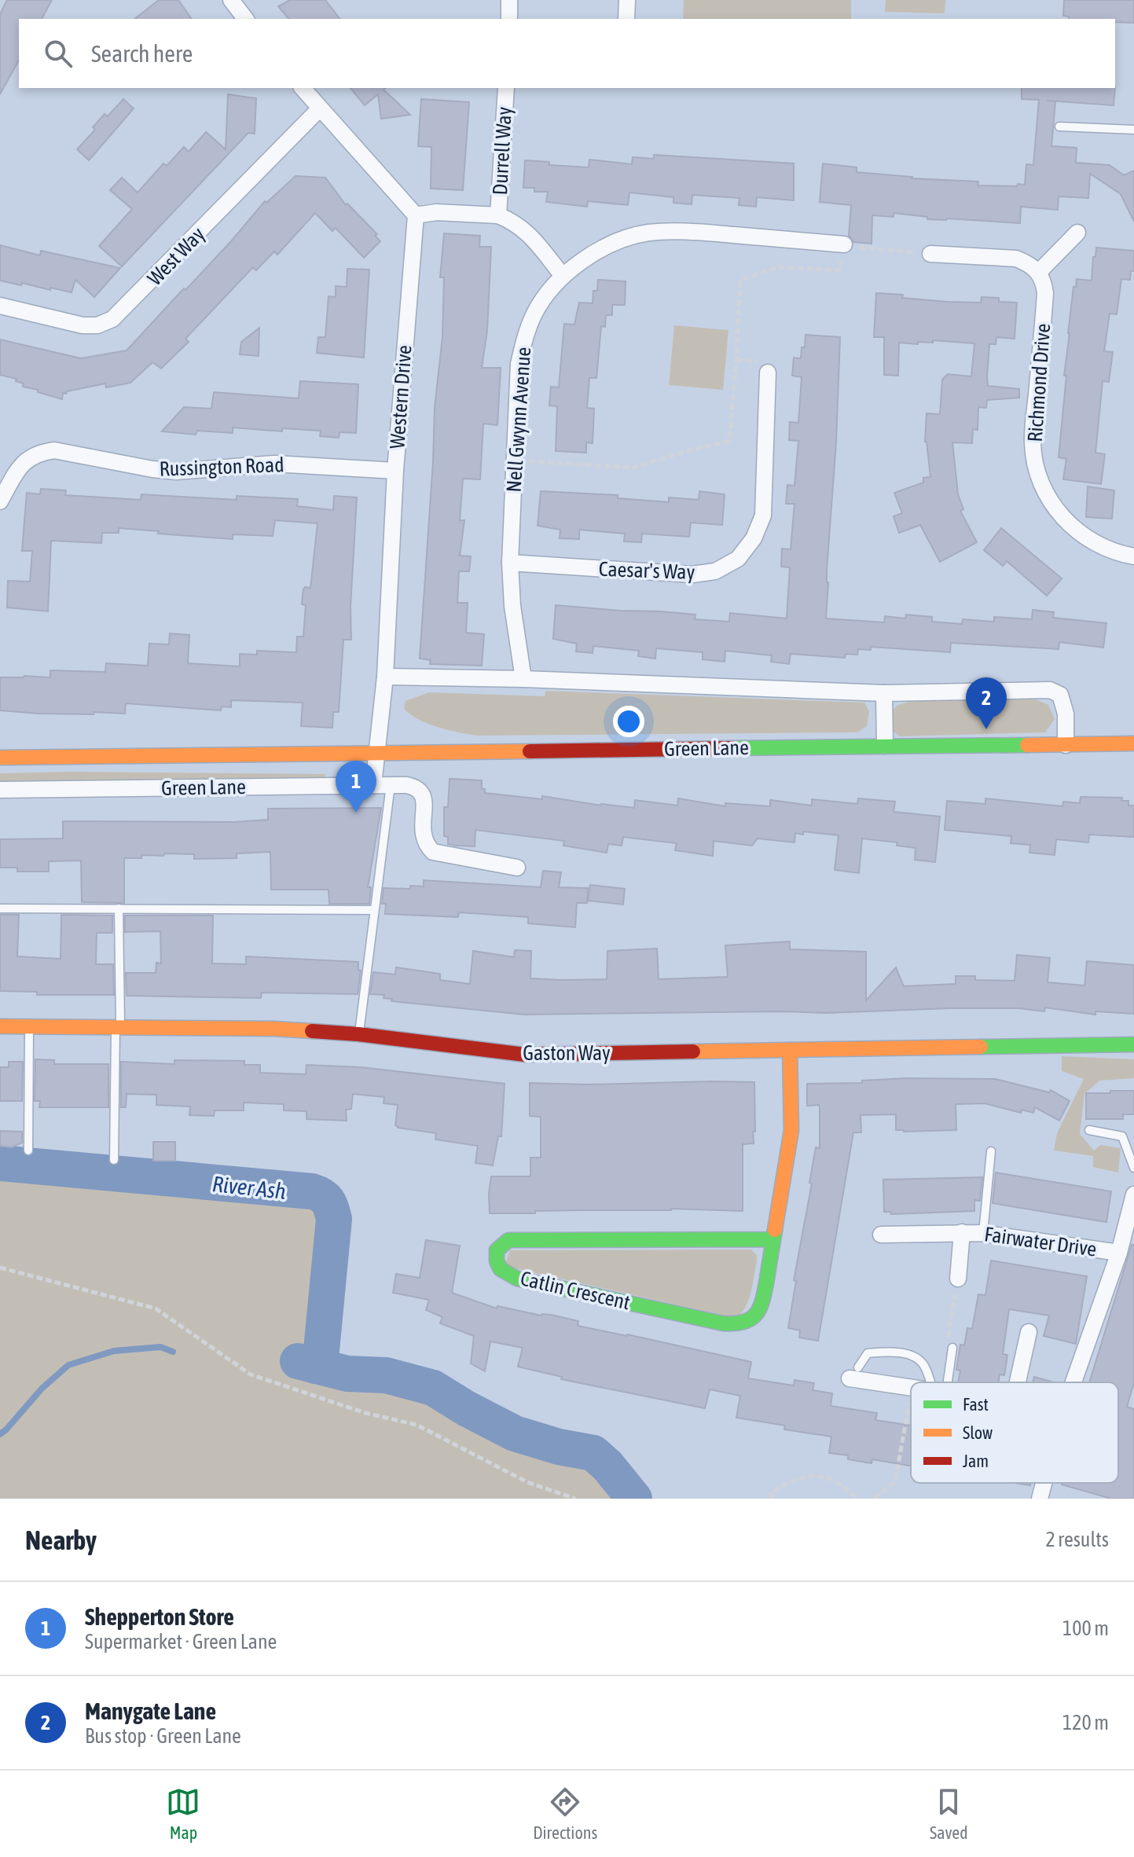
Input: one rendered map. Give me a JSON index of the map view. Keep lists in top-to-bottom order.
{
  "streets": {
    "street": [
      "Durrell Way",
      "West Way",
      "Richmond Drive",
      "Western Drive",
      "Nell Gwynn Avenue",
      "Russington Road",
      "Caesar's Way",
      "Green Lane",
      "Gaston Way",
      "Fairwater Drive",
      "Catlin Crescent"
    ]
  },
  "crossings": [
    ["Durrell Way", "Western Drive"],
    ["Durrell Way", "Nell Gwynn Avenue"],
    ["Western Drive", "Russington Road"],
    ["Western Drive", "Green Lane"],
    ["Nell Gwynn Avenue", "Caesar's Way"],
    ["Gaston Way", "Catlin Crescent"]
  ],
  "water": ["River Ash"],
  "legend": ["Fast", "Slow", "Jam"],
  "page": {
    "search": "Search here",
    "pins": ["2", "1"],
    "heading": ["Nearby", "2 results"],
    "list": [
      {
        "mark": "1",
        "name": "Shepperton Store",
        "note": "Supermarket · Green Lane",
        "value": "100 m"
      },
      {
        "mark": "2",
        "name": "Manygate Lane",
        "note": "Bus stop · Green Lane",
        "value": "120 m"
      }
    ],
    "nav": ["Map", "Directions", "Saved"]
  }
}
